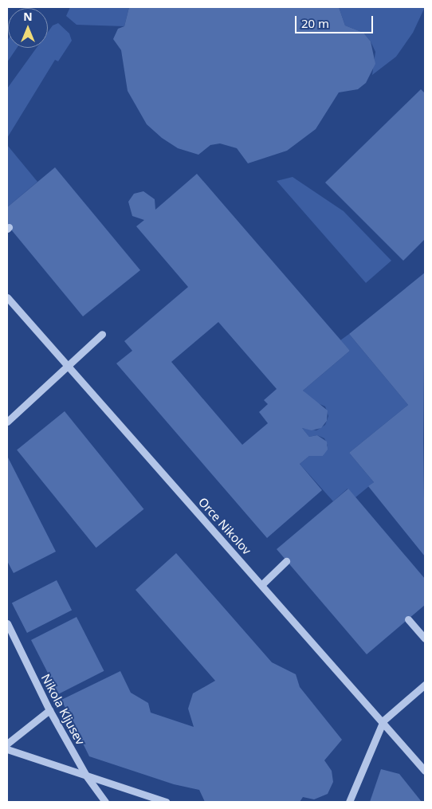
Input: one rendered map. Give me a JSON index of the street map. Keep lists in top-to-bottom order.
{
  "streets": {
    "street": ["Orce Nikolov", "Nikola Kljusev"]
  },
  "scale_bar": "20 m",
  "north": "top"
}
